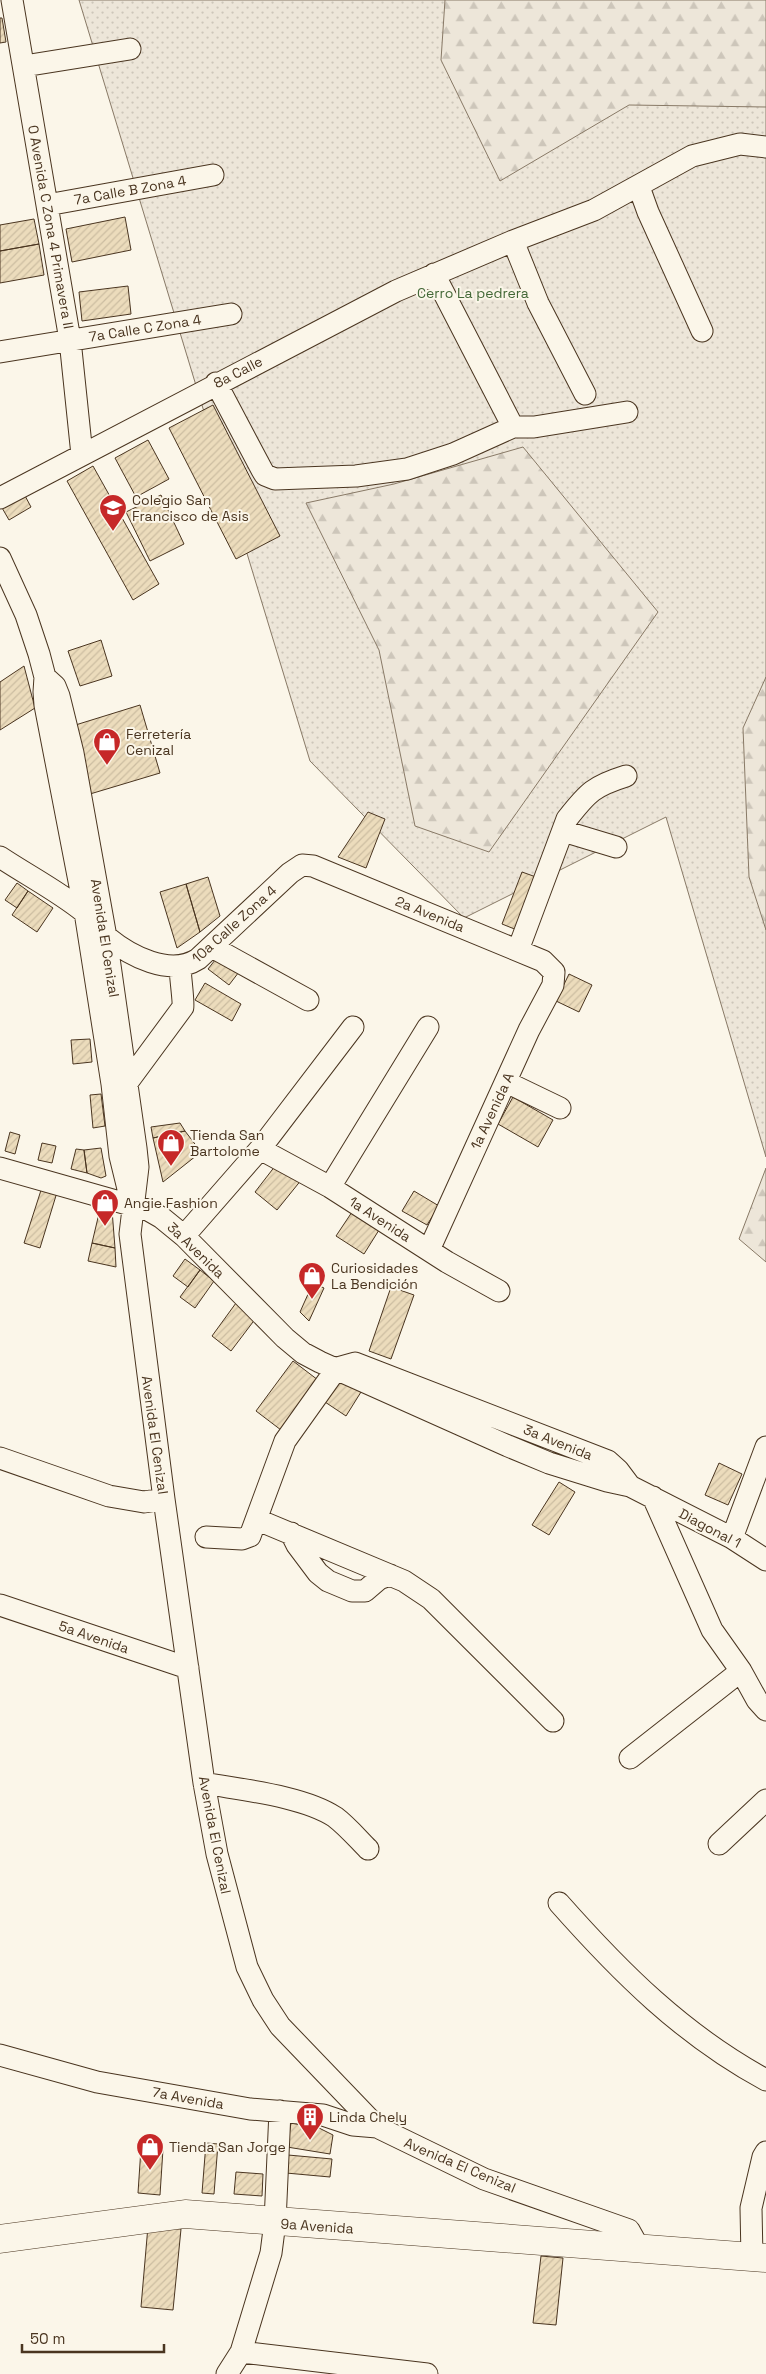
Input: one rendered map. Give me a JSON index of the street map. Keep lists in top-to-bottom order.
{
  "streets": {
    "main road": ["9a Avenida"],
    "street": [
      "7a Calle B Zona 4",
      "0 Avenida C Zona 4 Primavera II",
      "7a Calle C Zona 4",
      "8a Calle",
      "2a Avenida",
      "10a Calle Zona 4",
      "Avenida El Cenizal",
      "1a Avenida A",
      "1a Avenida",
      "3a Avenida",
      "Diagonal 1",
      "5a Avenida",
      "7a Avenida"
    ]
  },
  "crossings": [
    ["7a Calle B Zona 4", "0 Avenida C Zona 4 Primavera II"],
    ["0 Avenida C Zona 4 Primavera II", "7a Calle C Zona 4"],
    ["0 Avenida C Zona 4 Primavera II", "8a Calle"],
    ["2a Avenida", "10a Calle Zona 4"],
    ["2a Avenida", "1a Avenida A"],
    ["10a Calle Zona 4", "Avenida El Cenizal"],
    ["Avenida El Cenizal", "3a Avenida"],
    ["Avenida El Cenizal", "5a Avenida"],
    ["Avenida El Cenizal", "7a Avenida"],
    ["Avenida El Cenizal", "9a Avenida"],
    ["1a Avenida A", "1a Avenida"],
    ["3a Avenida", "Diagonal 1"]
  ],
  "parks": ["Cerro La pedrera"],
  "places": {
    "school or university": ["Colegio San Francisco de Asis"],
    "shop": [
      "Ferretería Cenizal",
      "Tienda San Bartolome",
      "Angie Fashion",
      "Curiosidades La Bendición",
      "Tienda San Jorge"
    ],
    "building": ["Linda Chely"]
  },
  "scale_bar": "50 m"
}
